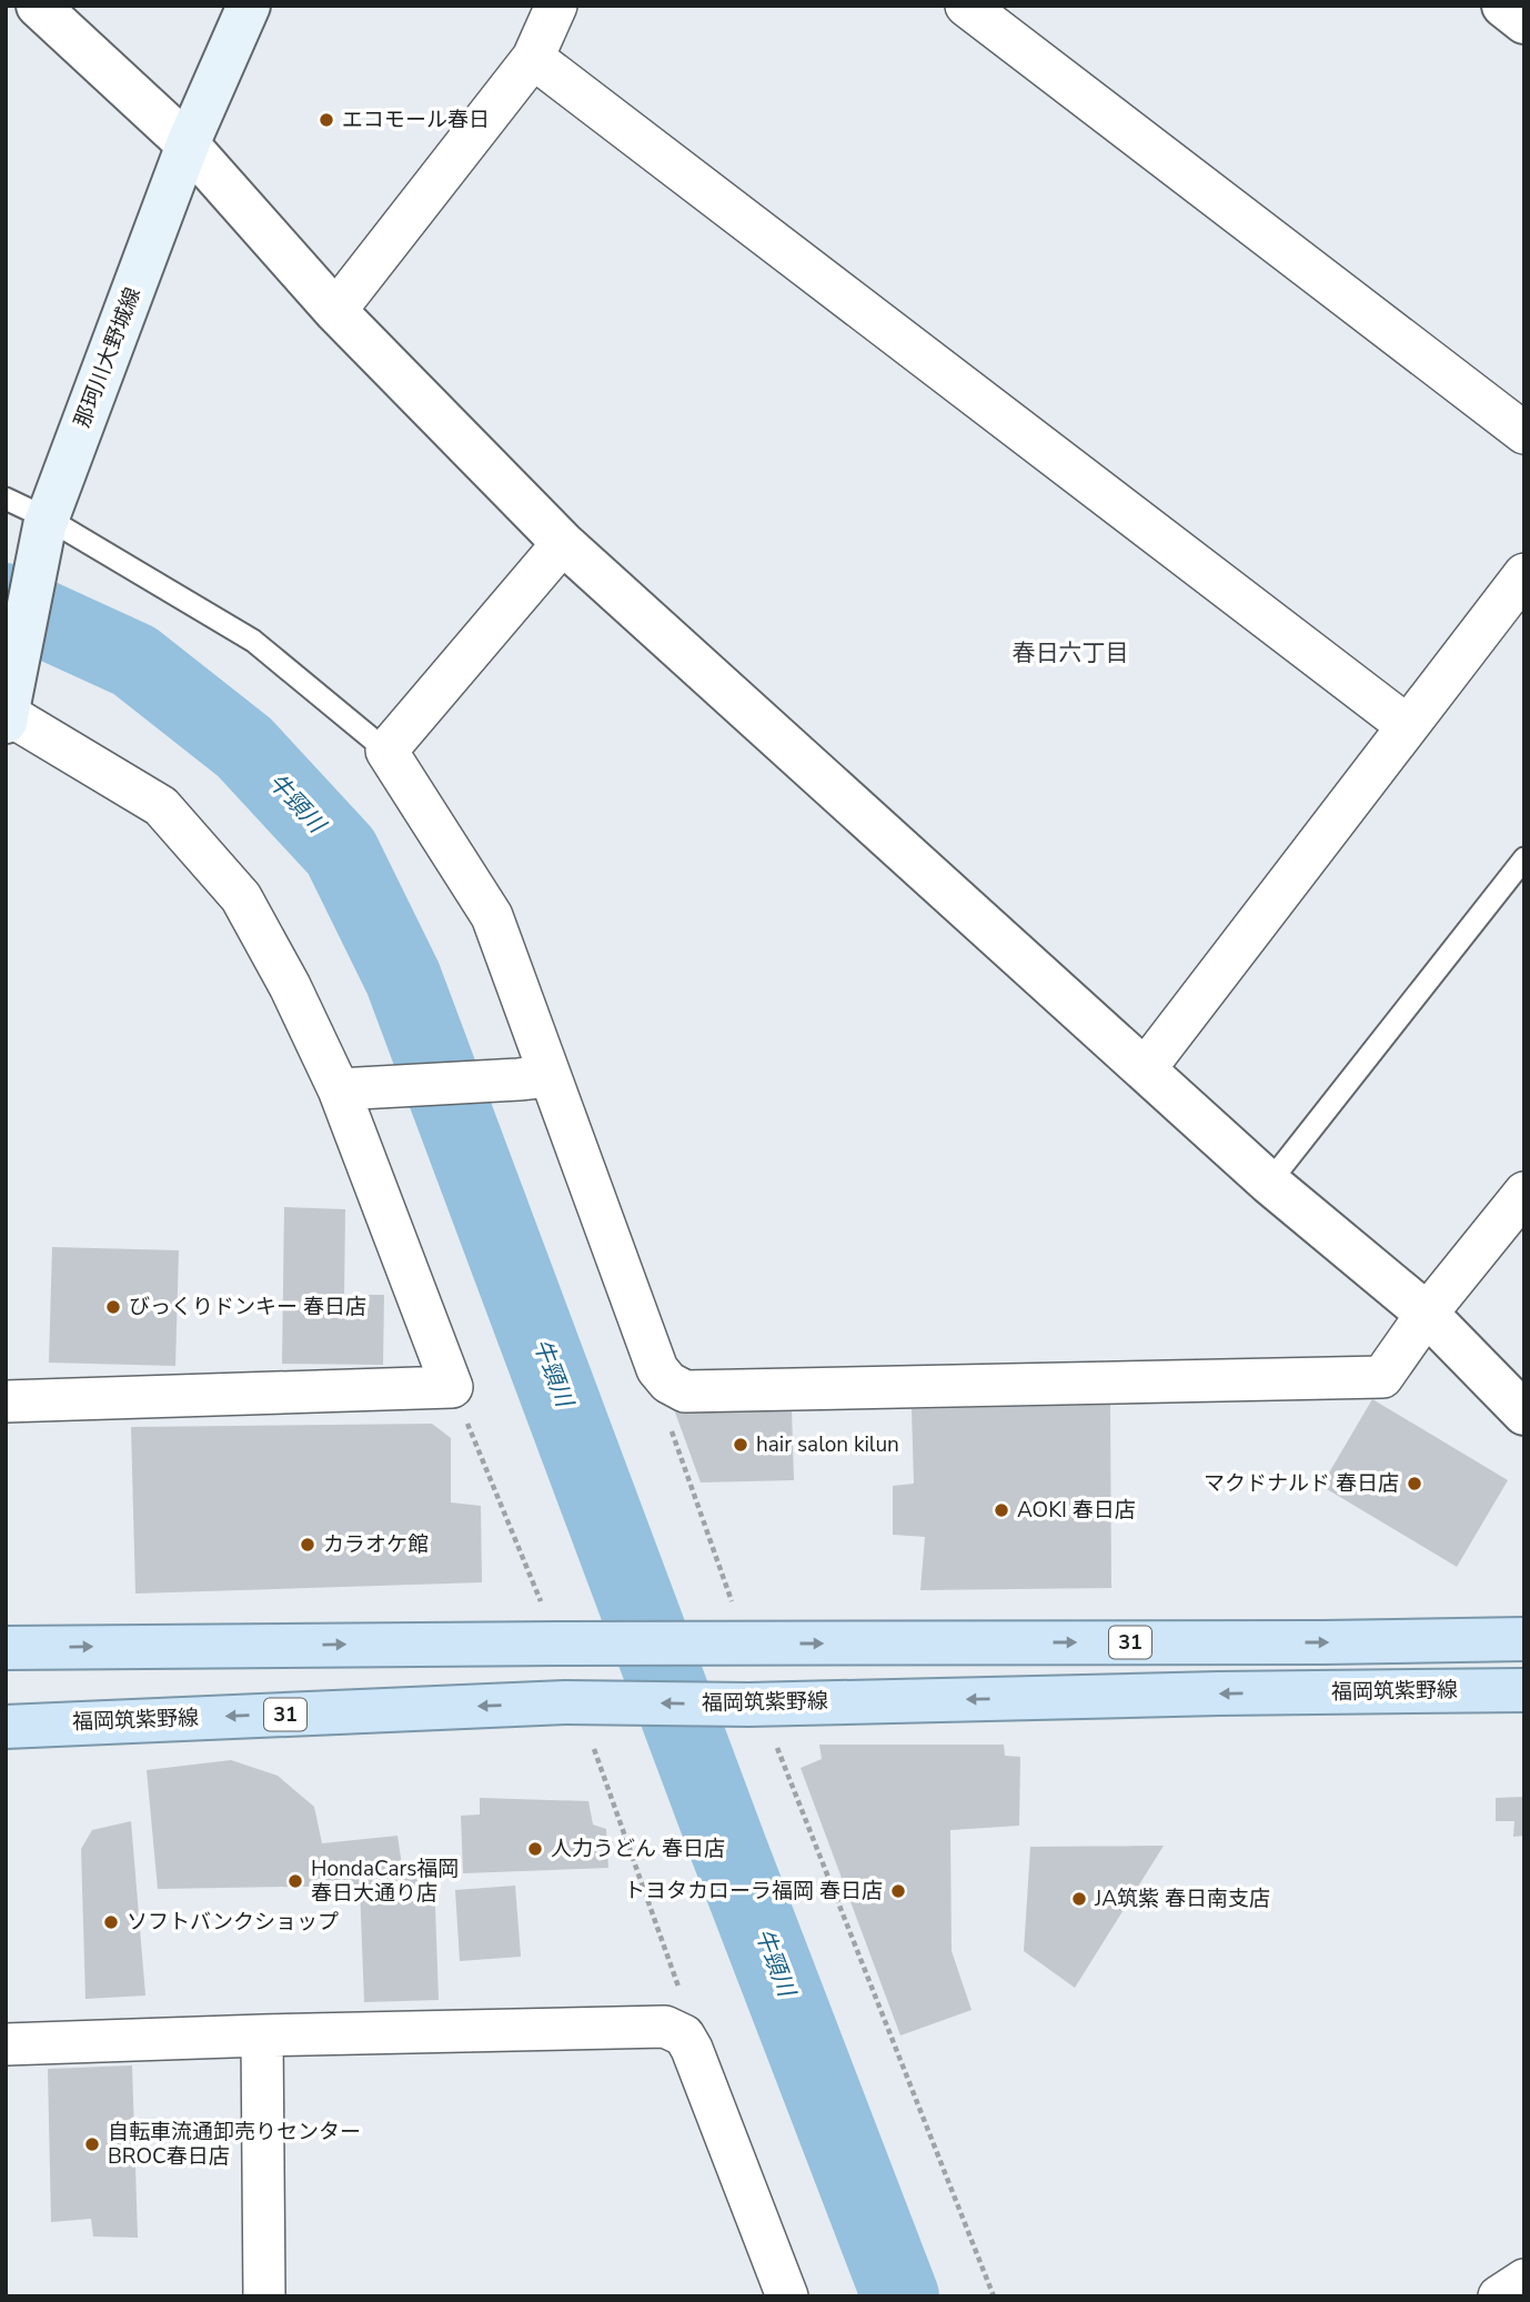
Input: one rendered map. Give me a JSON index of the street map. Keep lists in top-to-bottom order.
{
  "streets": {
    "main road": ["那珂川大野城線", "31", "福岡筑紫野線"]
  },
  "districts": ["春日六丁目"],
  "water": ["牛頸川"],
  "places": [
    "エコモール春日",
    "びっくりドンキー 春日店",
    "hair salon kilun",
    "マクドナルド 春日店",
    "AOKI 春日店",
    "カラオケ館",
    "人力うどん 春日店",
    "HondaCars福岡 春日大通り店",
    "トヨタカローラ福岡 春日店",
    "JA筑紫 春日南支店",
    "ソフトバンクショップ",
    "自転車流通卸売りセンター BROC春日店"
  ]
}
